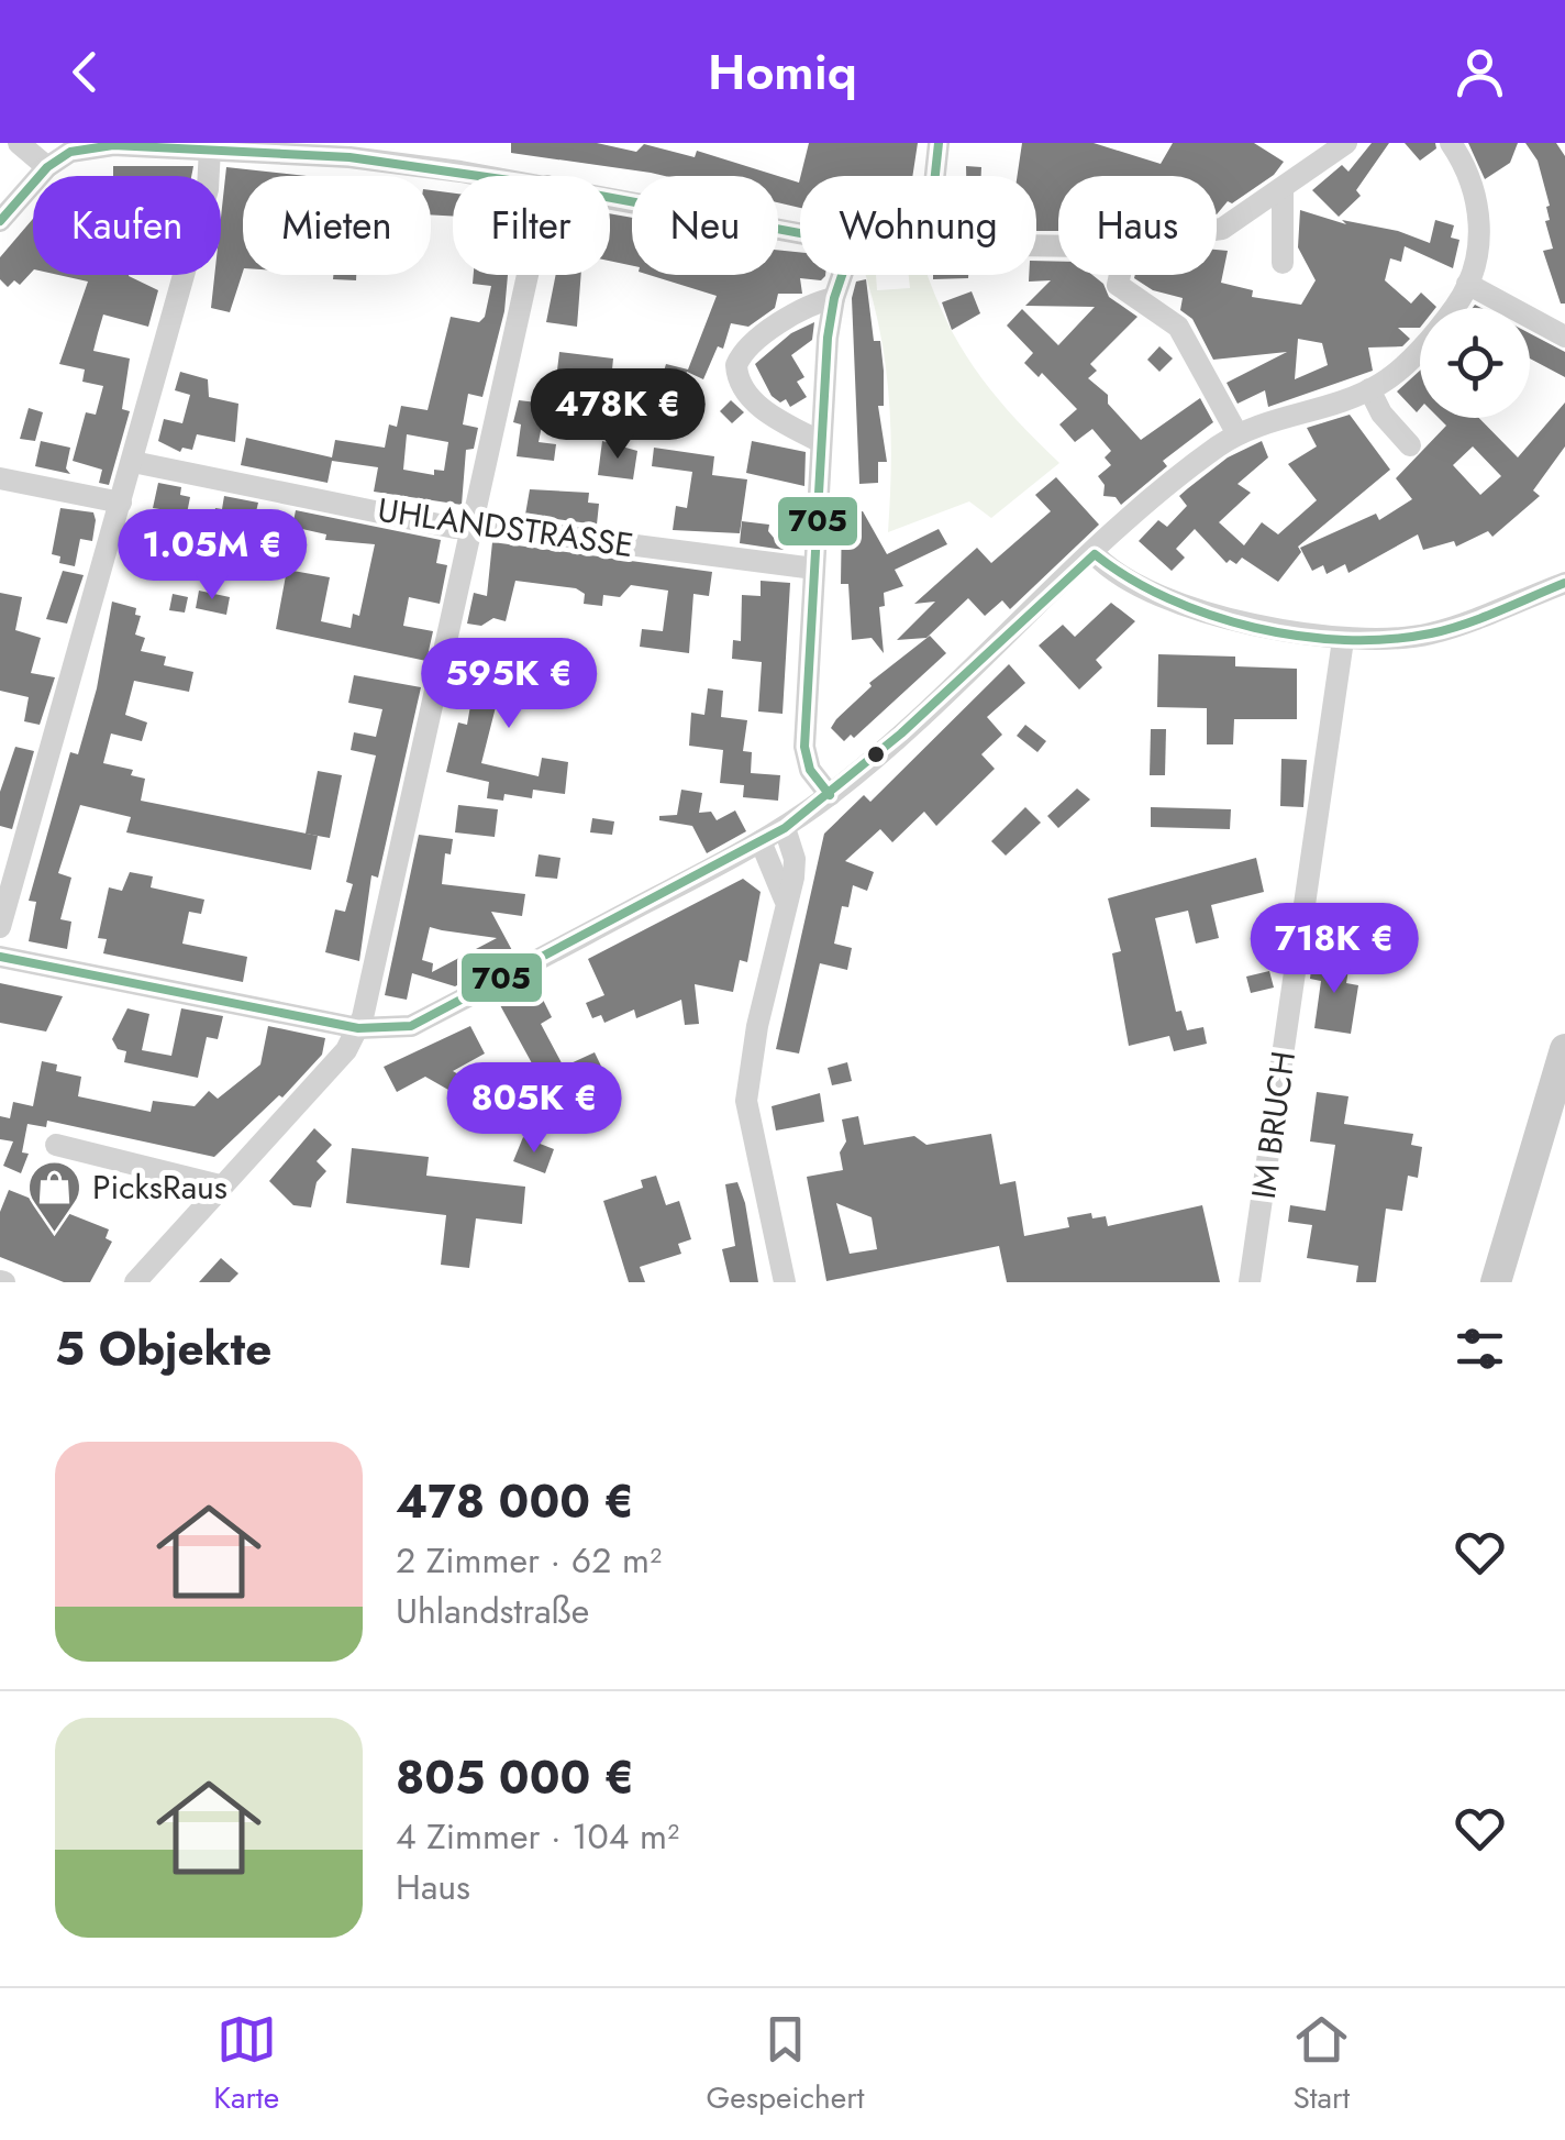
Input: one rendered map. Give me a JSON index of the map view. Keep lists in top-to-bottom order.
{
  "streets": {
    "street": ["UHLANDSTRASSE", "IM BRUCH"]
  },
  "places": {
    "shop": ["PicksRaus"]
  },
  "lines": ["transit line 705"],
  "page": {
    "header": "Homiq",
    "chip": [
      "Kaufen",
      "Mieten",
      "Filter",
      "Neu",
      "Wohnung",
      "Haus"
    ],
    "price": [
      "478K €",
      "1.05M €",
      "595K €",
      "718K €",
      "805K €"
    ],
    "heading": "5 Objekte",
    "list": [
      {
        "name": "478 000 €",
        "note": "2 Zimmer · 62 m² · Uhlandstraße"
      },
      {
        "name": "805 000 €",
        "note": "4 Zimmer · 104 m² · Haus"
      }
    ],
    "tabs": ["Karte", "Gespeichert", "Start"]
  }
}
